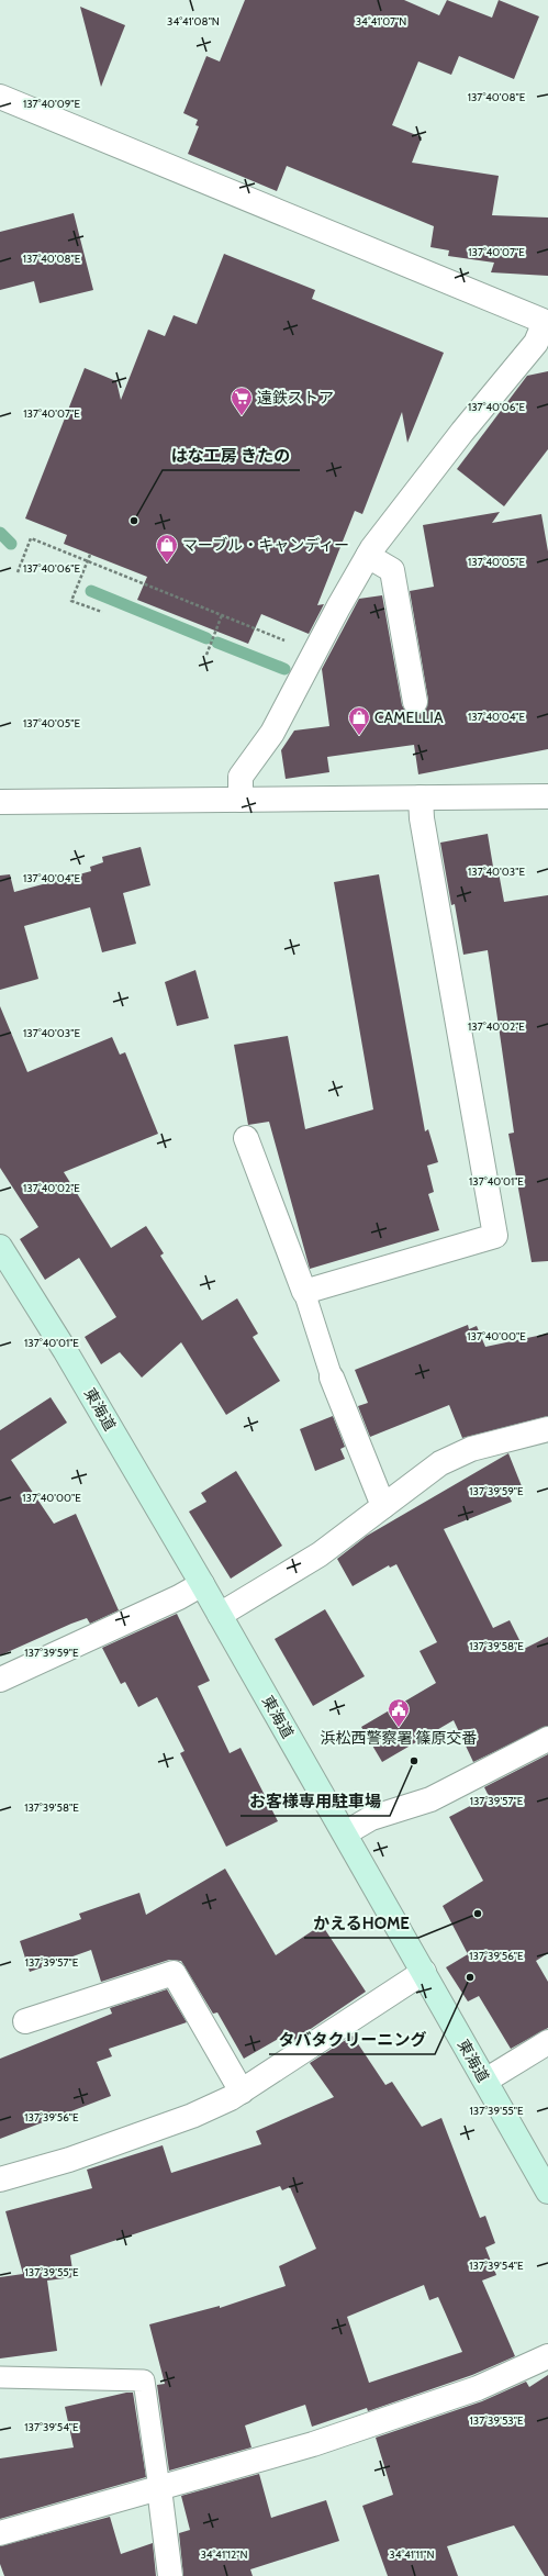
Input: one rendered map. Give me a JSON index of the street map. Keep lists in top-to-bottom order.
{
  "streets": {
    "main road": ["東海道"]
  },
  "places": {
    "supermarket": ["遠鉄ストア"],
    "other": [
      "はな工房 きたの",
      "お客様専用駐車場",
      "かえるHOME",
      "タバタクリーニング"
    ],
    "shop": ["マーブル・キャンディー", "CAMELLIA"],
    "public building": ["浜松西警察署 篠原交番"]
  },
  "coordinates": [
    "34°41'08\"N",
    "34°41'07\"N",
    "137°40'08\"E",
    "137°40'09\"E",
    "137°40'07\"E",
    "137°40'06\"E",
    "137°40'05\"E",
    "137°40'04\"E",
    "137°40'03\"E",
    "137°40'02\"E",
    "137°40'01\"E",
    "137°40'00\"E",
    "137°39'59\"E",
    "137°39'58\"E",
    "137°39'57\"E",
    "137°39'56\"E",
    "137°39'55\"E",
    "137°39'54\"E",
    "137°39'53\"E",
    "34°41'12\"N",
    "34°41'11\"N"
  ]
}
